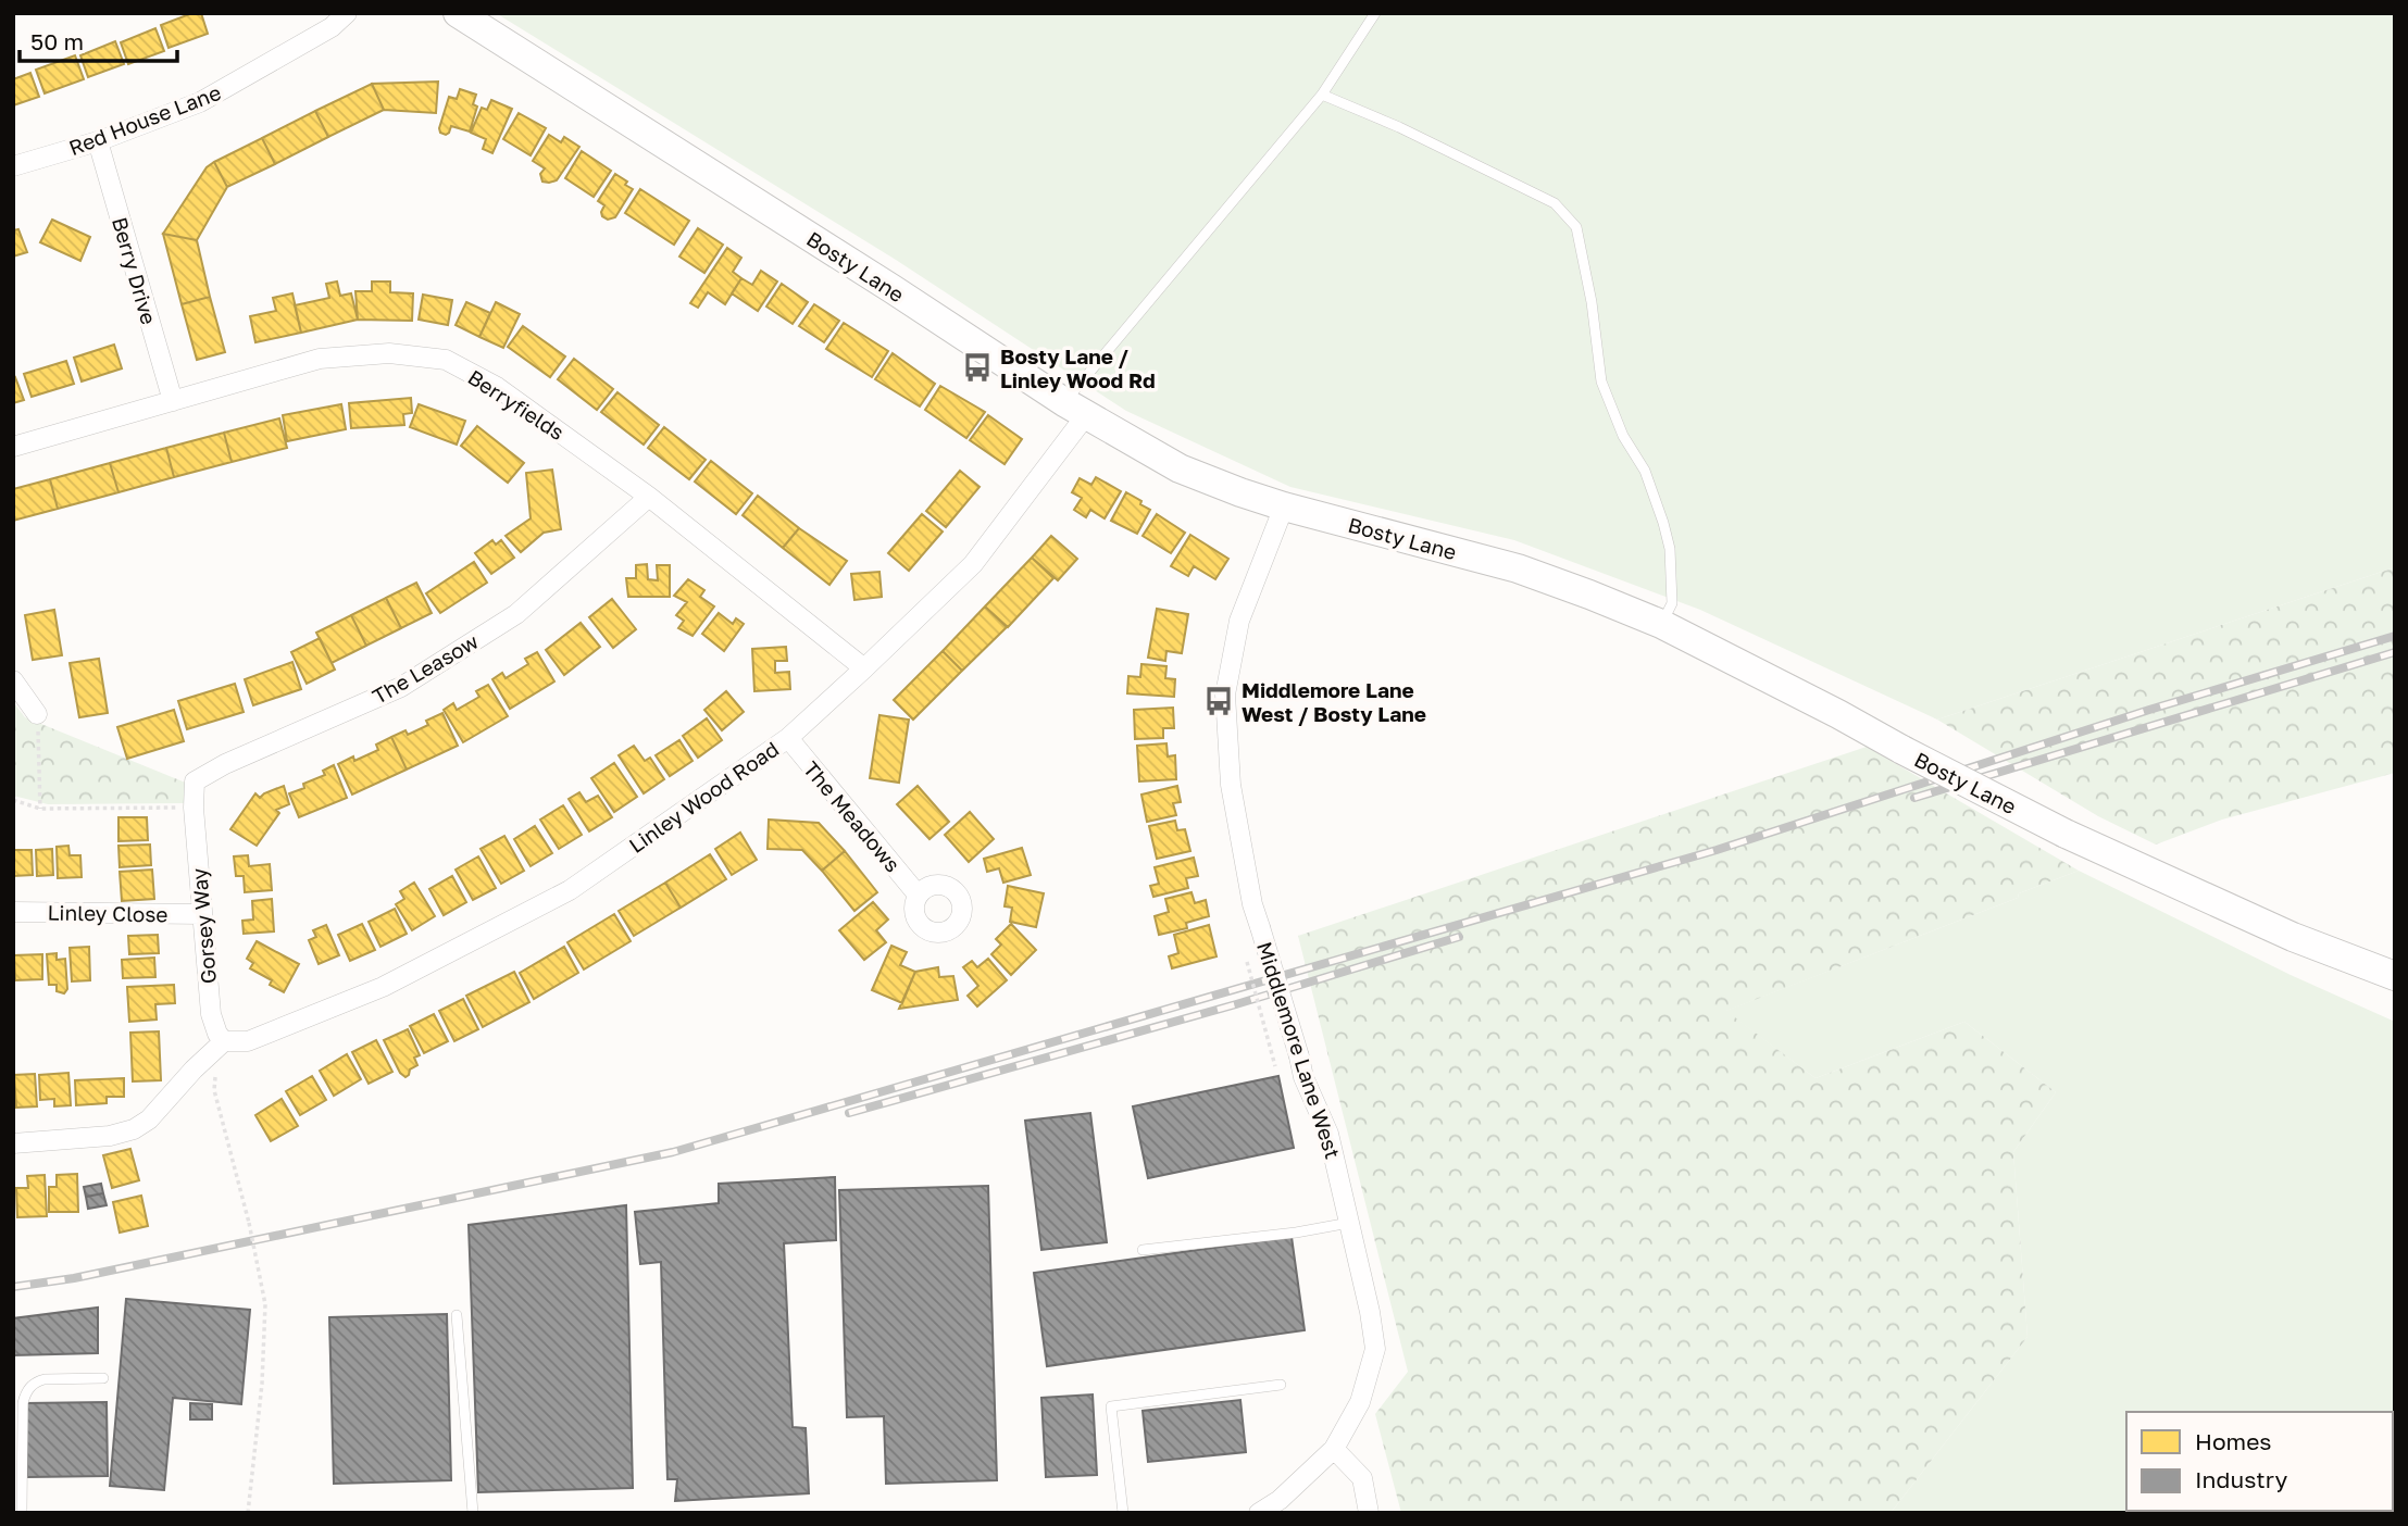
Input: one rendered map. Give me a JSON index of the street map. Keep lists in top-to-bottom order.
{
  "streets": {
    "main road": ["Bosty Lane"],
    "street": [
      "Red House Lane",
      "Berry Drive",
      "Berryfields",
      "The Leasow",
      "Linley Wood Road",
      "The Meadows",
      "Linley Close",
      "Gorsey Way",
      "Middlemore Lane West"
    ]
  },
  "crossings": [
    ["Red House Lane", "Berry Drive"],
    ["Bosty Lane", "Linley Wood Road"],
    ["Bosty Lane", "Middlemore Lane West"],
    ["Berry Drive", "Berryfields"],
    ["Berryfields", "The Leasow"],
    ["Berryfields", "Linley Wood Road"],
    ["The Leasow", "Gorsey Way"],
    ["Linley Wood Road", "The Meadows"],
    ["Linley Wood Road", "Gorsey Way"],
    ["Linley Close", "Gorsey Way"]
  ],
  "places": {
    "bus stop": ["Bosty Lane / Linley Wood Rd", "Middlemore Lane West / Bosty Lane"]
  },
  "legend": ["Homes", "Industry"],
  "scale_bar": "50 m"
}
